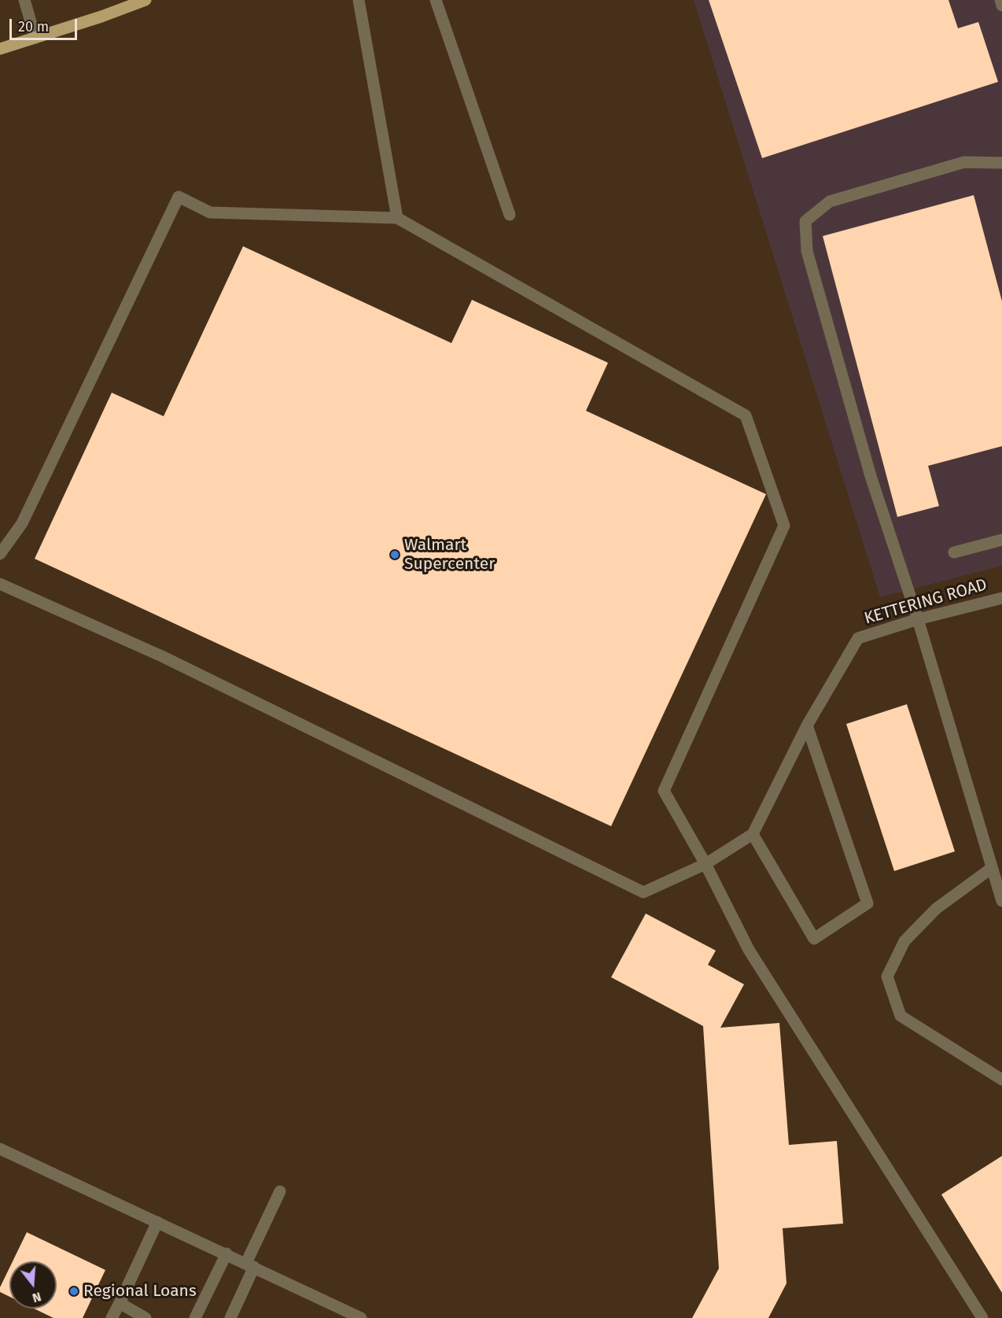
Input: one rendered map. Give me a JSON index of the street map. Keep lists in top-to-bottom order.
{
  "streets": {
    "street": ["KETTERING ROAD"]
  },
  "places": ["Walmart Supercenter", "Regional Loans"],
  "scale_bar": "20 m",
  "north": "bottom"
}
